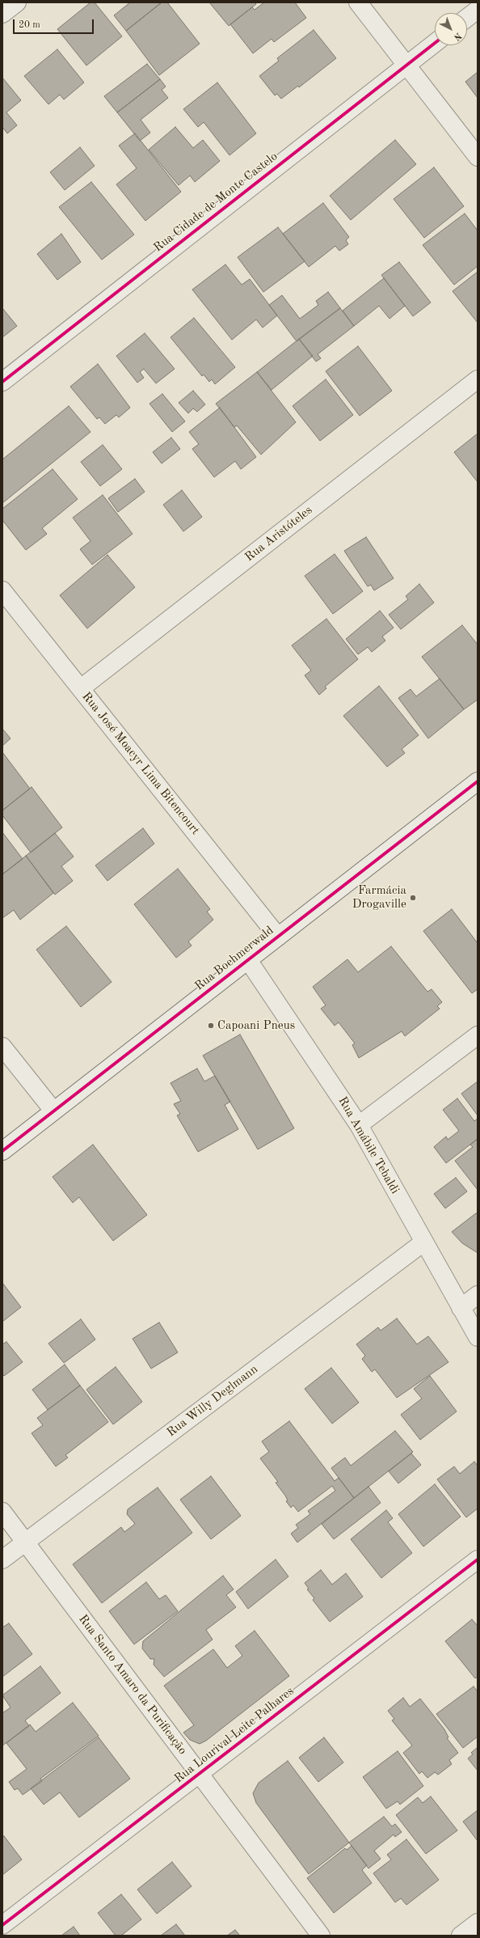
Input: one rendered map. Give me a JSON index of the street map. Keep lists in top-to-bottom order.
{
  "streets": {
    "street": [
      "Rua Cidade de Monte Castelo",
      "Rua Aristóteles",
      "Rua José Moacyr Lima Bitencourt",
      "Rua Boehmerwald",
      "Rua Amábile Tebaldi",
      "Rua Willy Deglmann",
      "Rua Santo Amaro da Purificação",
      "Rua Lourival Leite Palhares"
    ]
  },
  "crossings": [
    ["Rua Aristóteles", "Rua José Moacyr Lima Bitencourt"],
    ["Rua José Moacyr Lima Bitencourt", "Rua Boehmerwald"],
    ["Rua Boehmerwald", "Rua Amábile Tebaldi"],
    ["Rua Amábile Tebaldi", "Rua Willy Deglmann"],
    ["Rua Willy Deglmann", "Rua Santo Amaro da Purificação"],
    ["Rua Santo Amaro da Purificação", "Rua Lourival Leite Palhares"]
  ],
  "places": ["Farmácia Drogaville", "Capoani Pneus"],
  "scale_bar": "20 m",
  "north": "bottom right"
}
